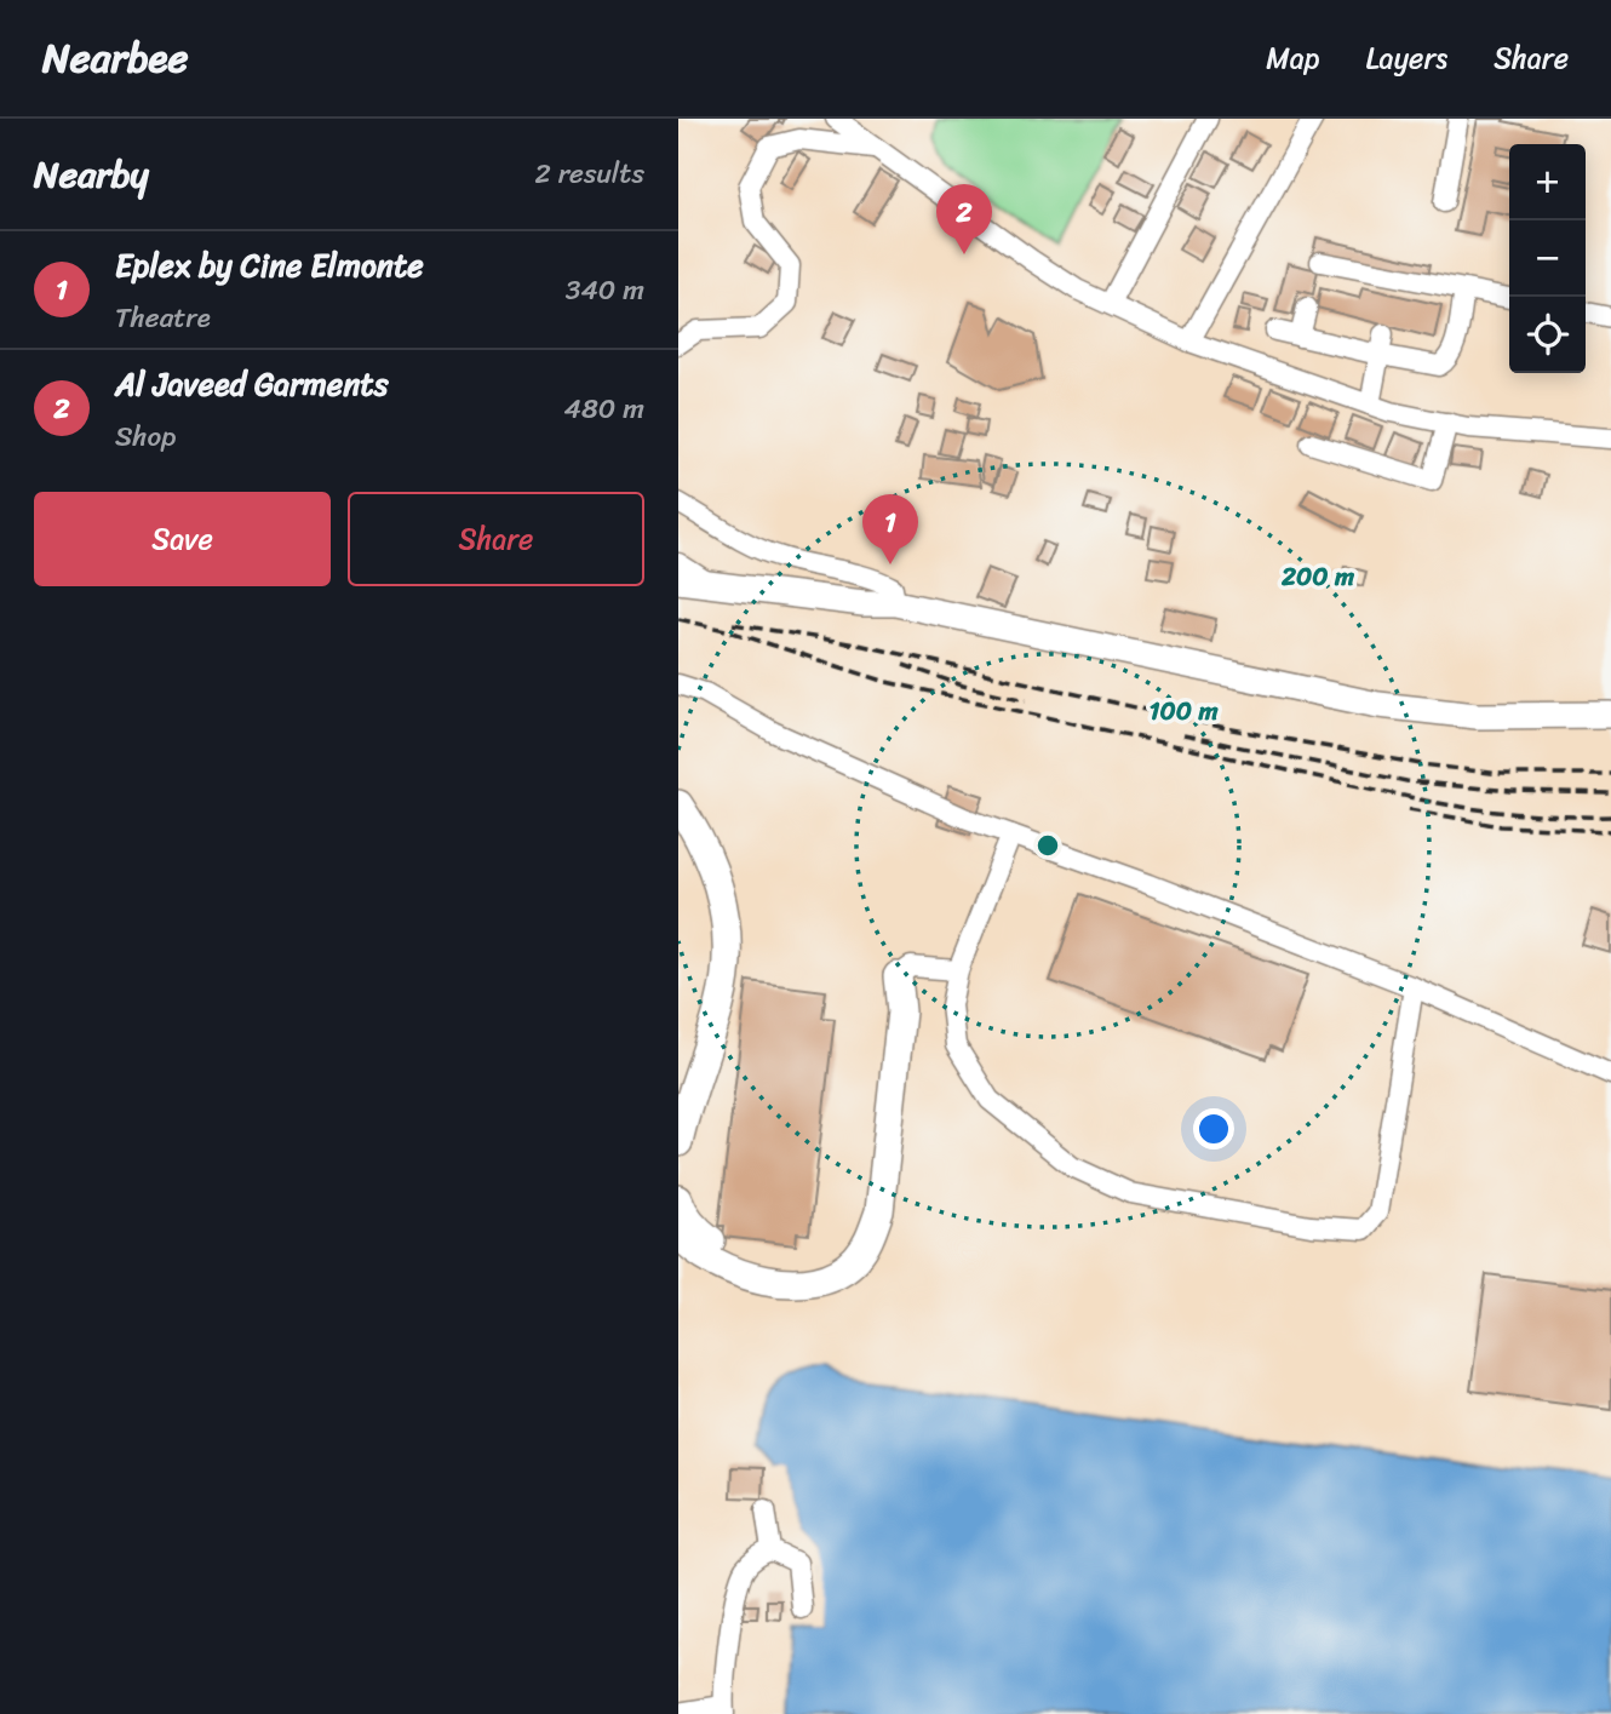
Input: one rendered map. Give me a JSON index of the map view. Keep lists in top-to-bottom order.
{
  "page": {
    "header": "Nearbee",
    "nav": ["Map", "Layers", "Share"],
    "heading": ["Nearby", "2 results"],
    "map_buttons": ["+", "−"],
    "pins": ["2", "1"],
    "list": [
      {
        "mark": "1",
        "name": "Eplex by Cine Elmonte",
        "note": "Theatre",
        "value": "340 m"
      },
      {
        "mark": "2",
        "name": "Al Javeed Garments",
        "note": "Shop",
        "value": "480 m"
      }
    ],
    "buttons": ["Save", "Share"]
  },
  "rings": ["200 m", "100 m"]
}
